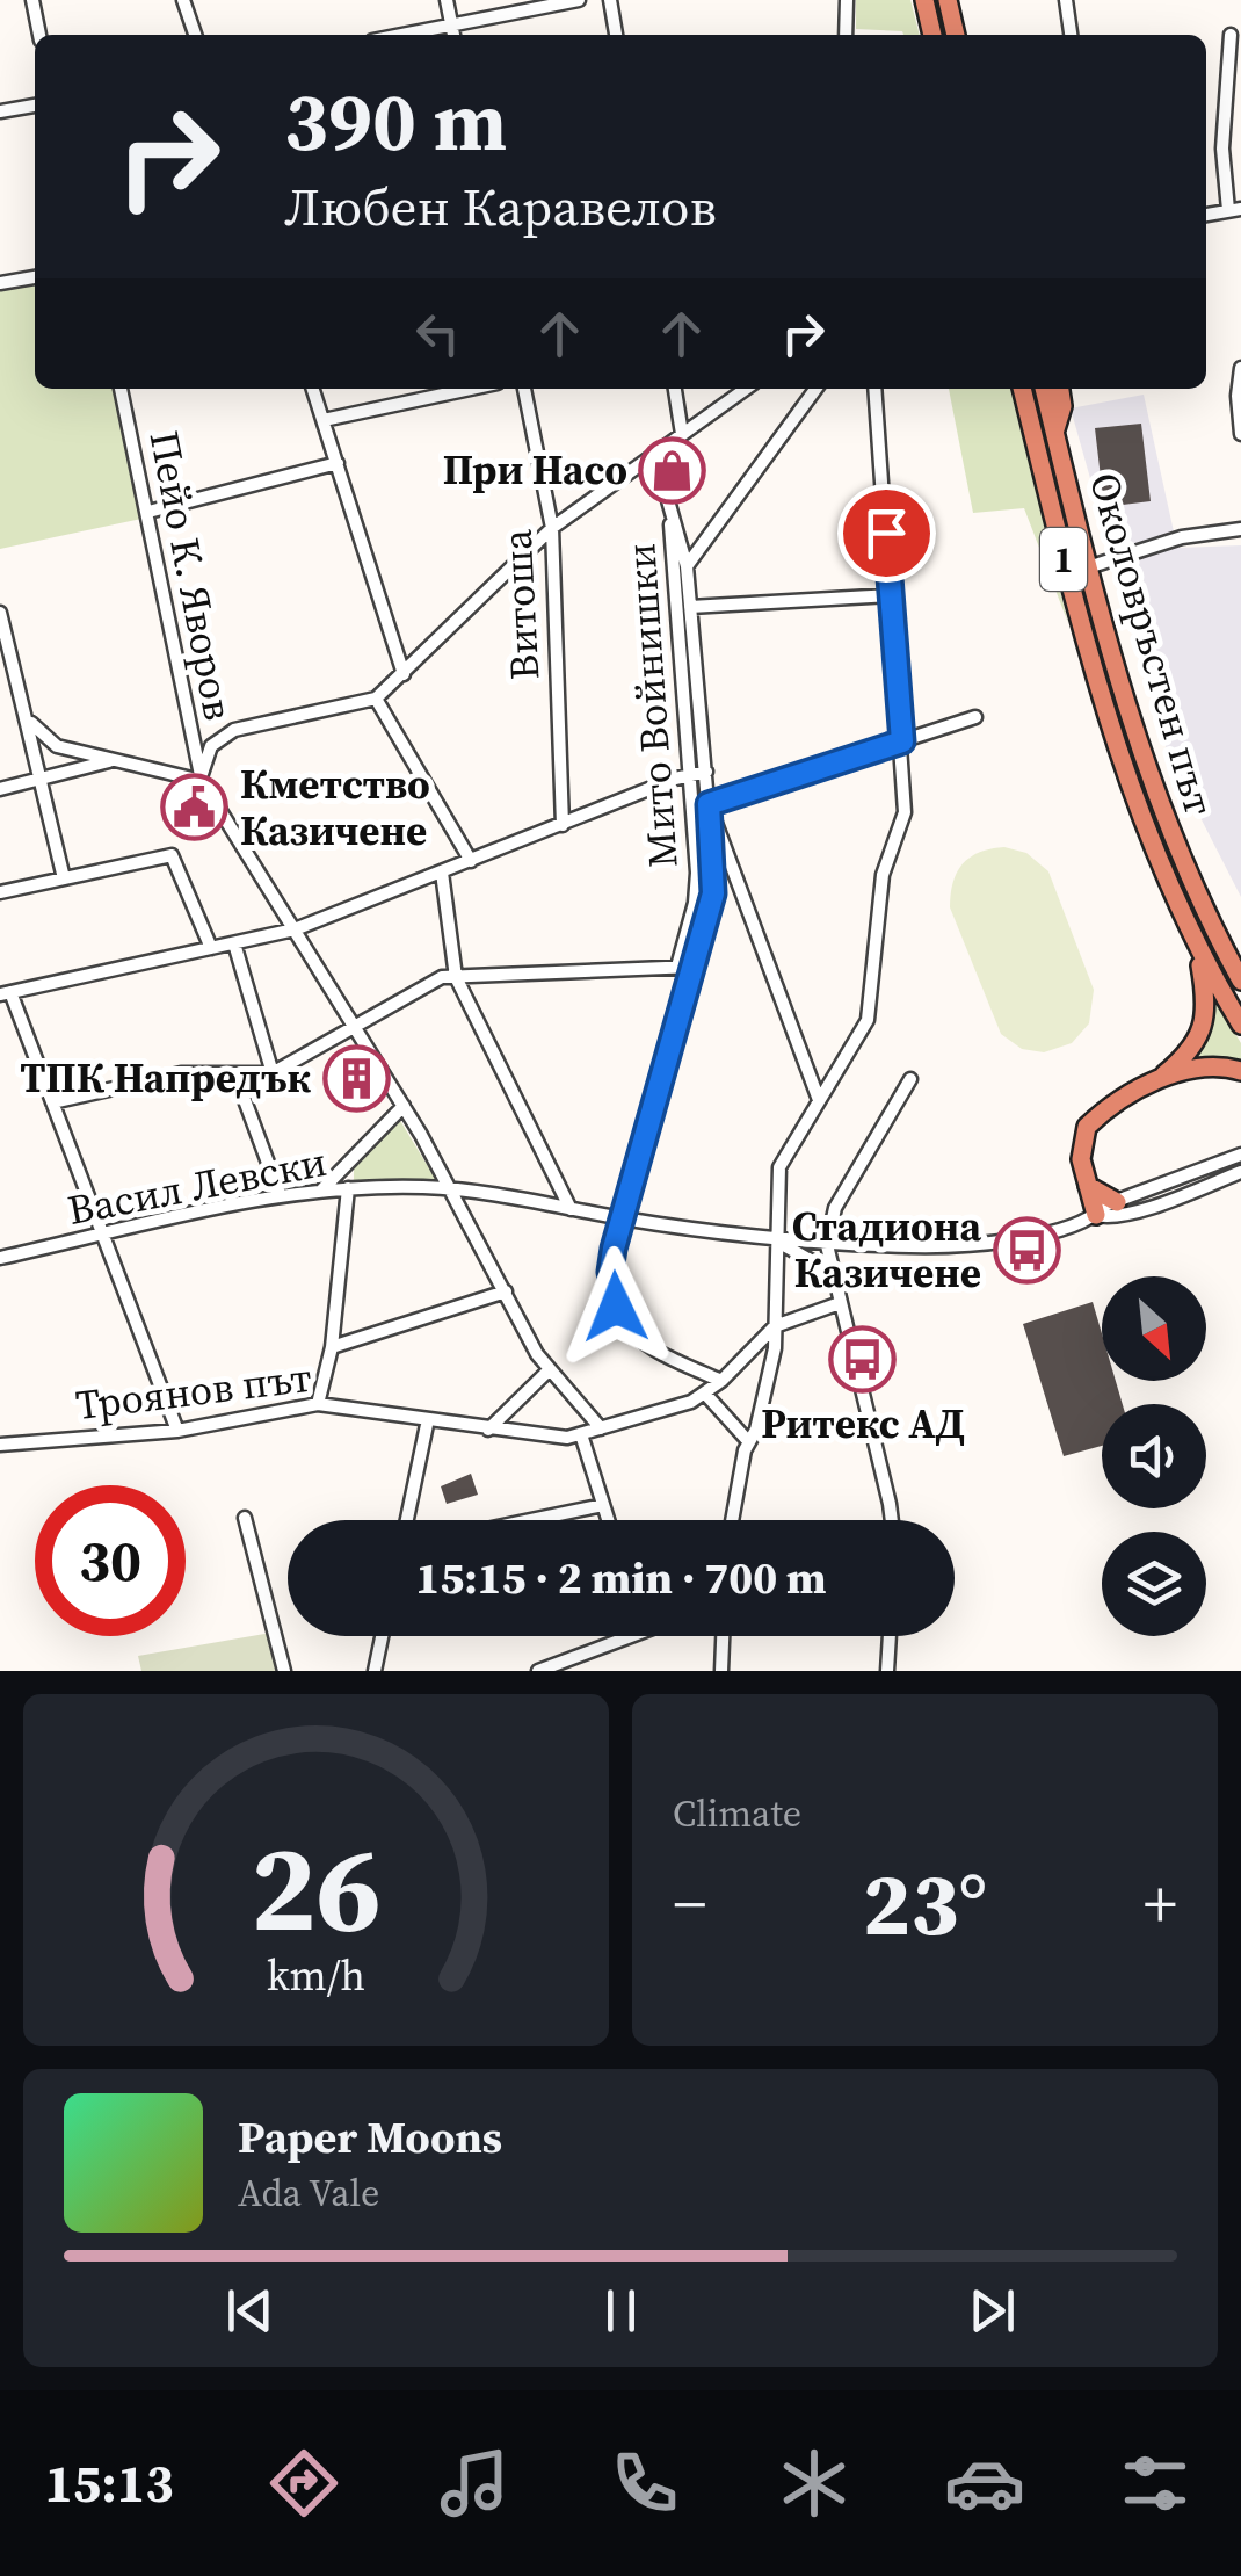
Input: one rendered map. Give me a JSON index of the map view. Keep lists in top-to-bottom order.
{
  "streets": {
    "highway": ["1", "Околовръстен път"],
    "street": [
      "Пейо К. Яворов",
      "Витоша",
      "Мито Войнишки",
      "Васил Левски",
      "Троянов път"
    ]
  },
  "crossings": [
    ["Пейо К. Яворов", "Васил Левски"],
    ["Пейо К. Яворов", "Троянов път"],
    ["Мито Войнишки", "Васил Левски"],
    ["Мито Войнишки", "Троянов път"]
  ],
  "places": {
    "shop": ["При Насо"],
    "public building": ["Кметство Казичене"],
    "building": ["ТПК Напредък"],
    "bus stop": ["Стадиона Казичене", "Ритекс АД"]
  },
  "north": "bottom right",
  "page": {
    "turn": ["390 m", "Любен Каравелов"],
    "limit": "30",
    "trip": "15:15 · 2 min · 700 m",
    "tile": "Climate",
    "heat": ["−", "23°", "+"],
    "song": ["Paper Moons", "Ada Vale"],
    "tabs": "15:13",
    "gauge": ["26", "km/h"]
  }
}
